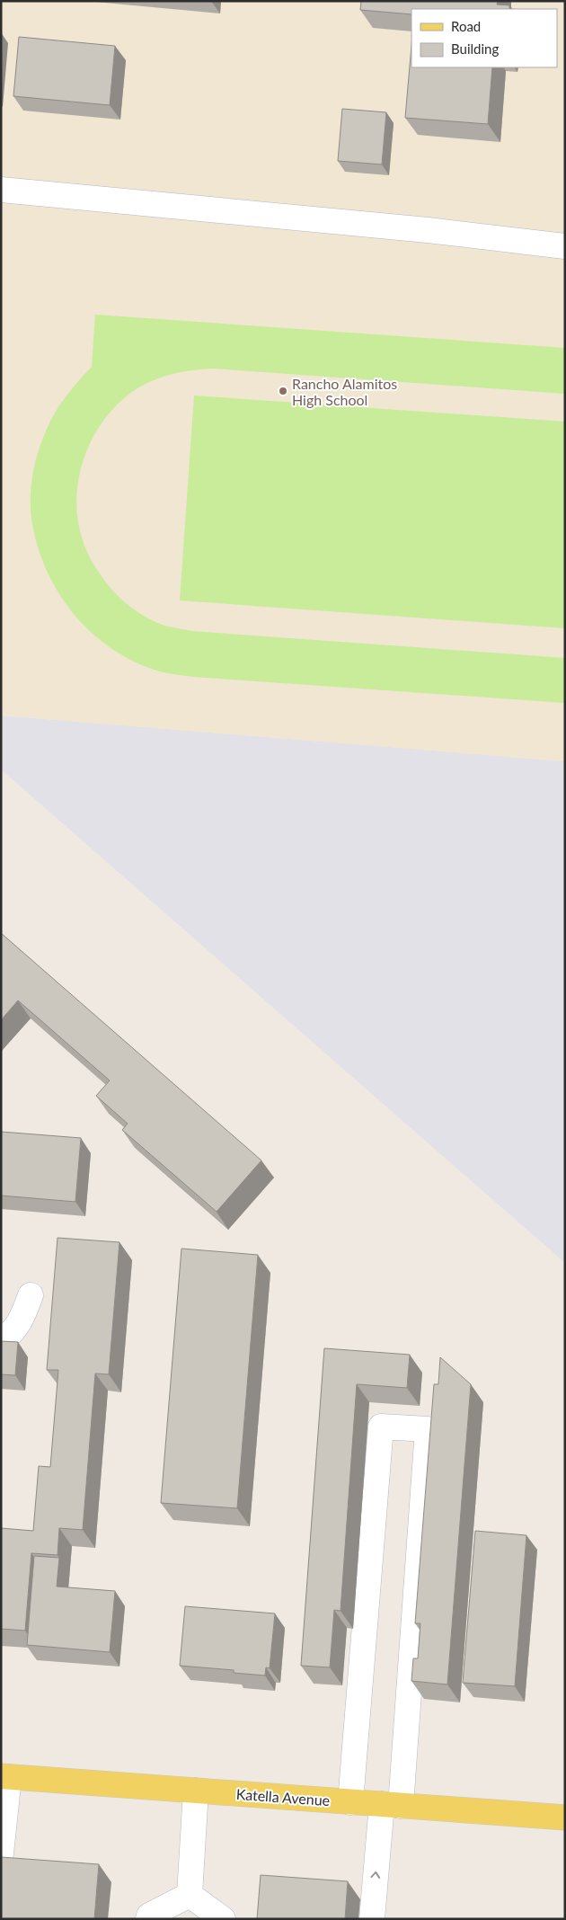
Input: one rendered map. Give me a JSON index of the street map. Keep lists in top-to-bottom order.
{
  "streets": {
    "main road": ["Katella Avenue"]
  },
  "places": ["Rancho Alamitos High School"],
  "legend": ["Road", "Building"]
}
